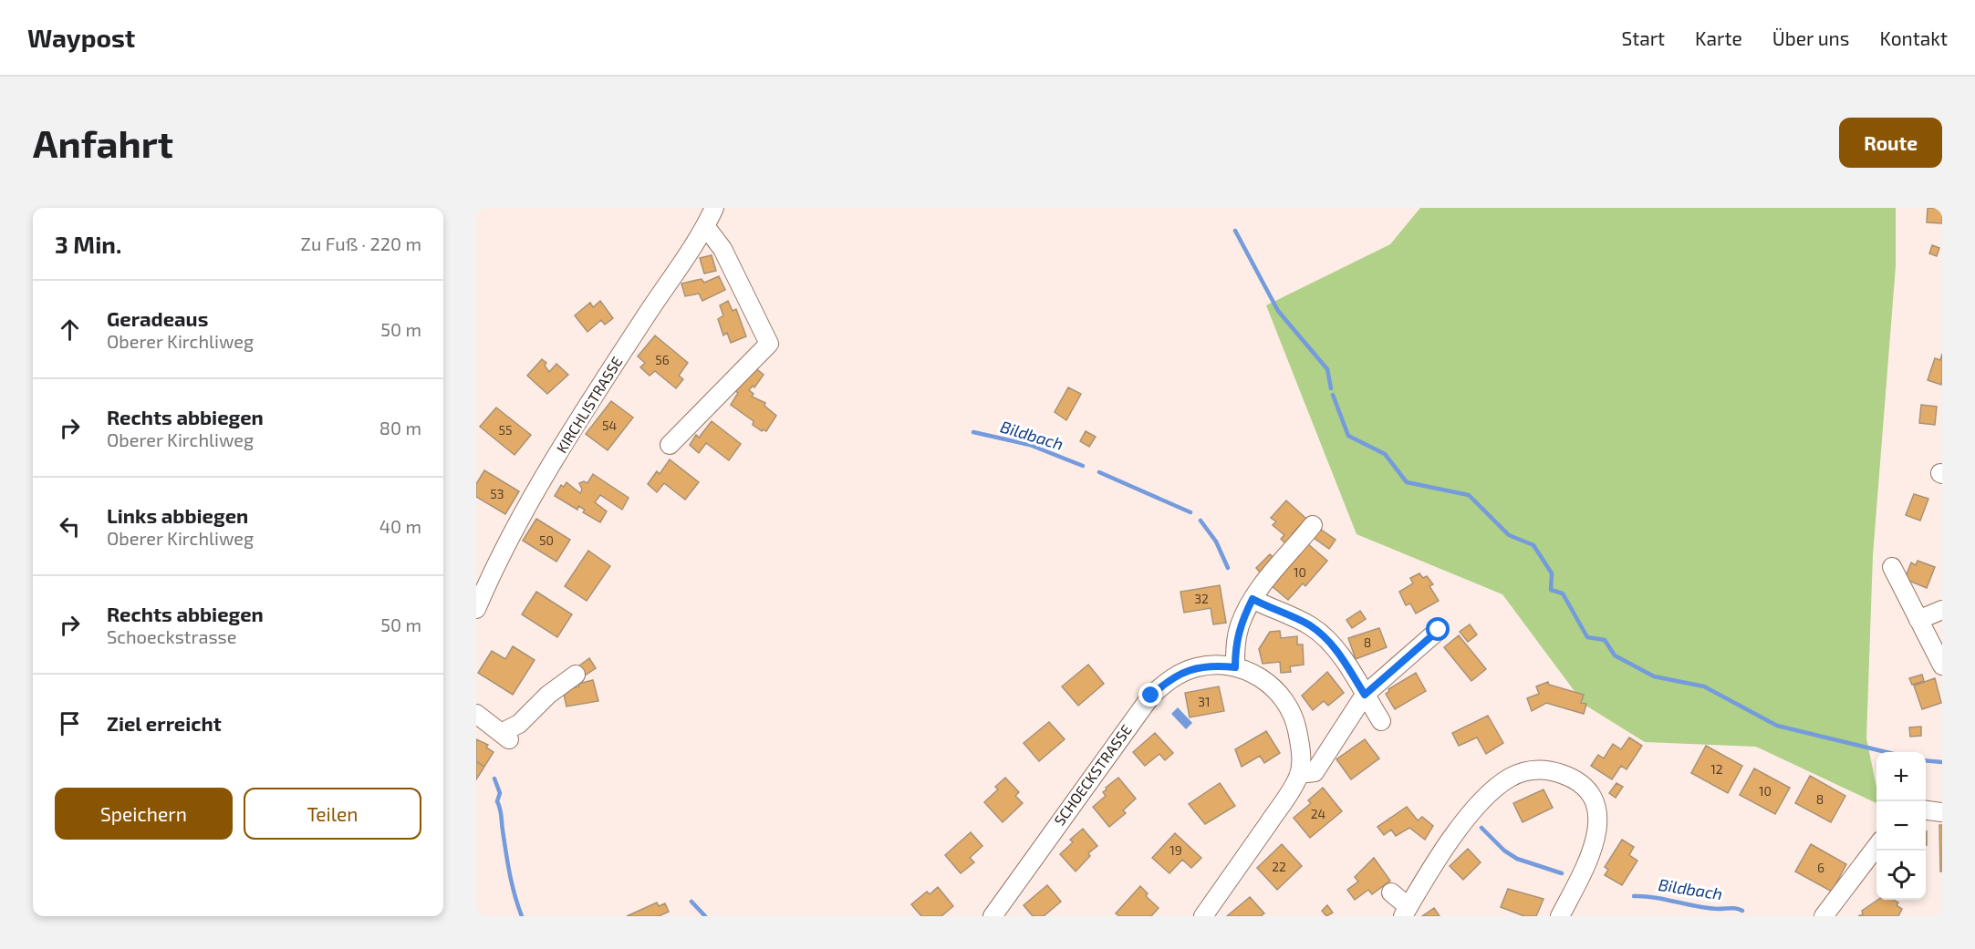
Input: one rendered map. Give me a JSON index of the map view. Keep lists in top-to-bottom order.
{
  "streets": {
    "street": ["KIRCHLISTRASSE", "SCHOECKSTRASSE"]
  },
  "water": ["Bildbach"],
  "house_numbers": [
    "56",
    "54",
    "55",
    "53",
    "50",
    "10",
    "32",
    "8",
    "31",
    "12",
    "10",
    "8",
    "24",
    "19",
    "22",
    "6"
  ],
  "page": {
    "header": "Waypost",
    "nav": [
      "Start",
      "Karte",
      "Über uns",
      "Kontakt"
    ],
    "buttons": [
      "Route",
      ["Speichern", "Teilen"]
    ],
    "title": "Anfahrt",
    "heading": ["3 Min.", "Zu Fuß · 220 m"],
    "list": [
      ["Geradeaus", "Oberer Kirchliweg", "50 m"],
      ["Rechts abbiegen", "Oberer Kirchliweg", "80 m"],
      ["Links abbiegen", "Oberer Kirchliweg", "40 m"],
      ["Rechts abbiegen", "Schoeckstrasse", "50 m"],
      "Ziel erreicht"
    ],
    "map_buttons": ["+", "−"]
  }
}
